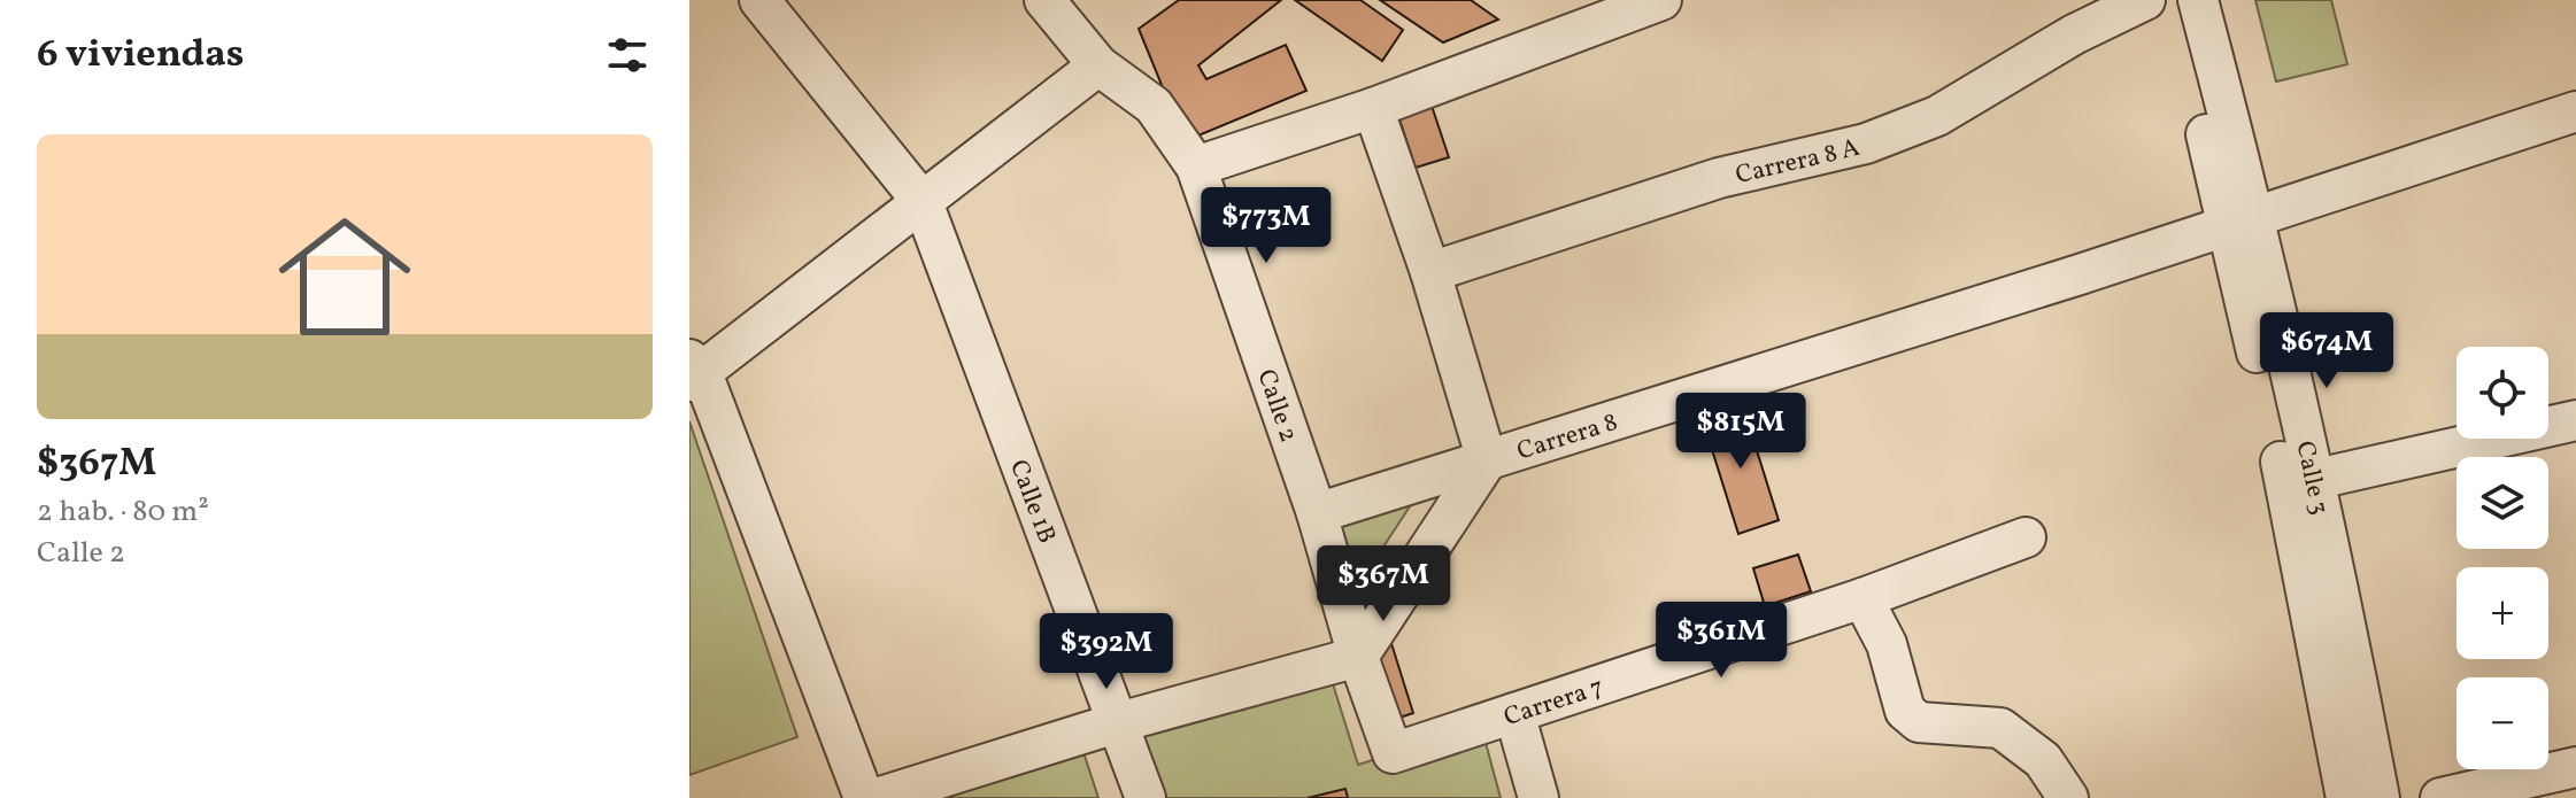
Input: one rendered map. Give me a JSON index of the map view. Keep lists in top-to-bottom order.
{
  "streets": {
    "street": [
      "Carrera 8 A",
      "Calle 2",
      "Carrera 8",
      "Calle 3",
      "Calle 1B",
      "Carrera 7"
    ]
  },
  "crossings": [
    ["Calle 2", "Carrera 8"],
    ["Calle 2", "Carrera 7"],
    ["Carrera 8", "Calle 3"]
  ],
  "page": {
    "heading": "6 viviendas",
    "list": [
      {
        "name": "$367M",
        "note": "2 hab. · 80 m² · Calle 2"
      }
    ],
    "price": [
      "$773M",
      "$674M",
      "$815M",
      "$367M",
      "$361M",
      "$392M"
    ],
    "map_buttons": ["+", "−"]
  }
}
